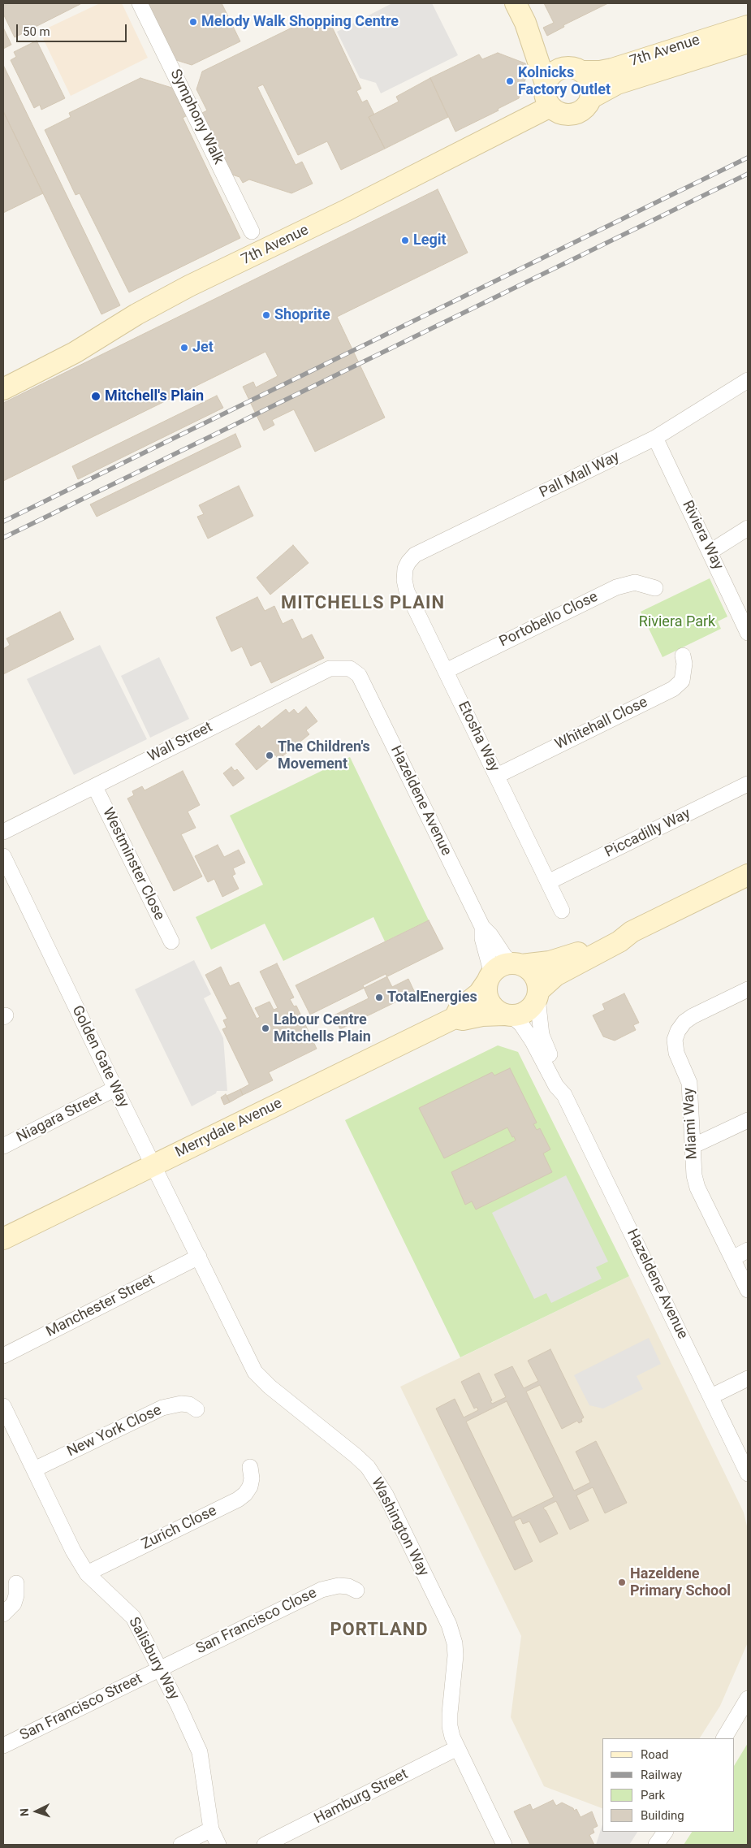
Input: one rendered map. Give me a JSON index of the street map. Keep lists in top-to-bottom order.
{
  "streets": {
    "street": [
      "7th Avenue",
      "Symphony Walk",
      "Pall Mall Way",
      "Riviera Way",
      "Portobello Close",
      "Whitehall Close",
      "Etosha Way",
      "Wall Street",
      "Hazeldene Avenue",
      "Piccadilly Way",
      "Westminster Close",
      "Golden Gate Way",
      "Niagara Street",
      "Miami Way",
      "Merrydale Avenue",
      "Manchester Street",
      "New York Close",
      "Washington Way",
      "Zurich Close",
      "San Francisco Close",
      "Salisbury Way",
      "San Francisco Street",
      "Hamburg Street"
    ]
  },
  "crossings": [
    ["Pall Mall Way", "Riviera Way"],
    ["Pall Mall Way", "Etosha Way"],
    ["Portobello Close", "Etosha Way"],
    ["Whitehall Close", "Etosha Way"],
    ["Etosha Way", "Piccadilly Way"],
    ["Wall Street", "Hazeldene Avenue"],
    ["Wall Street", "Westminster Close"],
    ["Hazeldene Avenue", "Merrydale Avenue"],
    ["Golden Gate Way", "Niagara Street"],
    ["Golden Gate Way", "Merrydale Avenue"],
    ["Golden Gate Way", "Manchester Street"],
    ["Golden Gate Way", "Washington Way"],
    ["Manchester Street", "Washington Way"],
    ["New York Close", "Salisbury Way"],
    ["Washington Way", "Hamburg Street"],
    ["Zurich Close", "Salisbury Way"],
    ["San Francisco Close", "Salisbury Way"],
    ["San Francisco Close", "San Francisco Street"],
    ["Salisbury Way", "San Francisco Street"]
  ],
  "districts": ["MITCHELLS PLAIN", "PORTLAND"],
  "parks": ["Riviera Park"],
  "places": [
    "Melody Walk Shopping Centre",
    "Kolnicks Factory Outlet",
    "Legit",
    "Shoprite",
    "Jet",
    "Mitchell's Plain",
    "The Children's Movement",
    "TotalEnergies",
    "Labour Centre Mitchells Plain",
    "Hazeldene Primary School"
  ],
  "legend": [
    "Road",
    "Railway",
    "Park",
    "Building"
  ],
  "scale_bar": "50 m",
  "north": "left"
}
